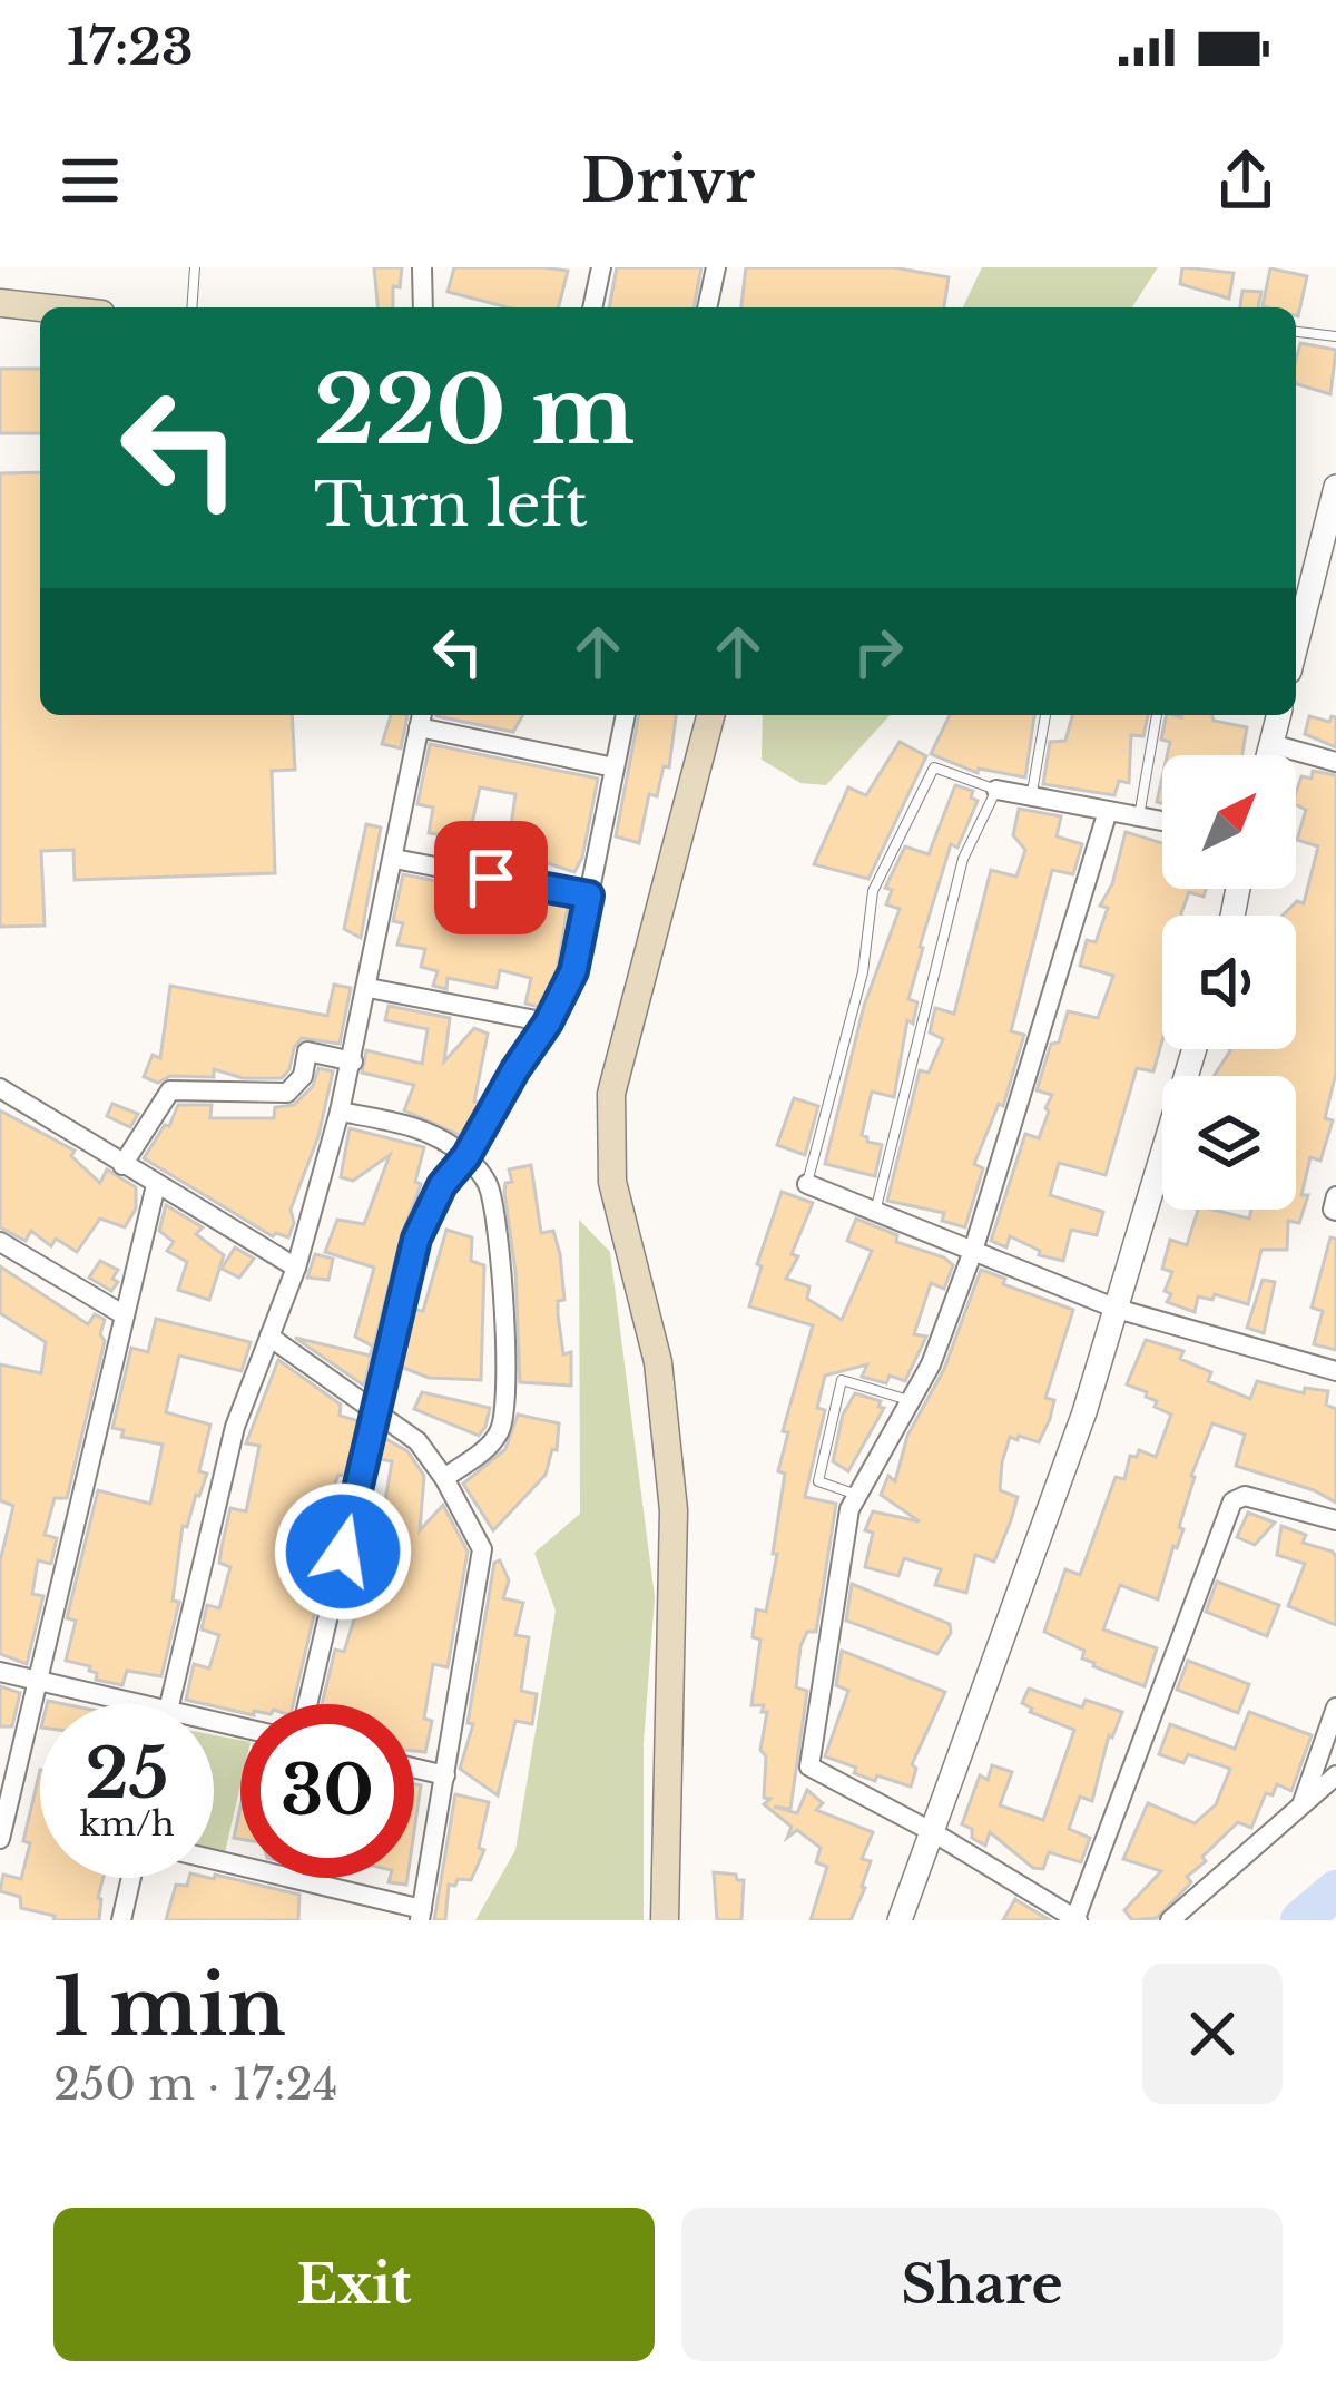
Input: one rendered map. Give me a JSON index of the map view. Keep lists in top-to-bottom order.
{
  "north": "top right",
  "page": {
    "status": "17:23",
    "header": "Drivr",
    "turn": ["220 m", "Turn left"],
    "speed": "25 km/h",
    "limit": "30",
    "heading": ["1 min", "250 m · 17:24"],
    "buttons": ["Exit", "Share"]
  }
}
